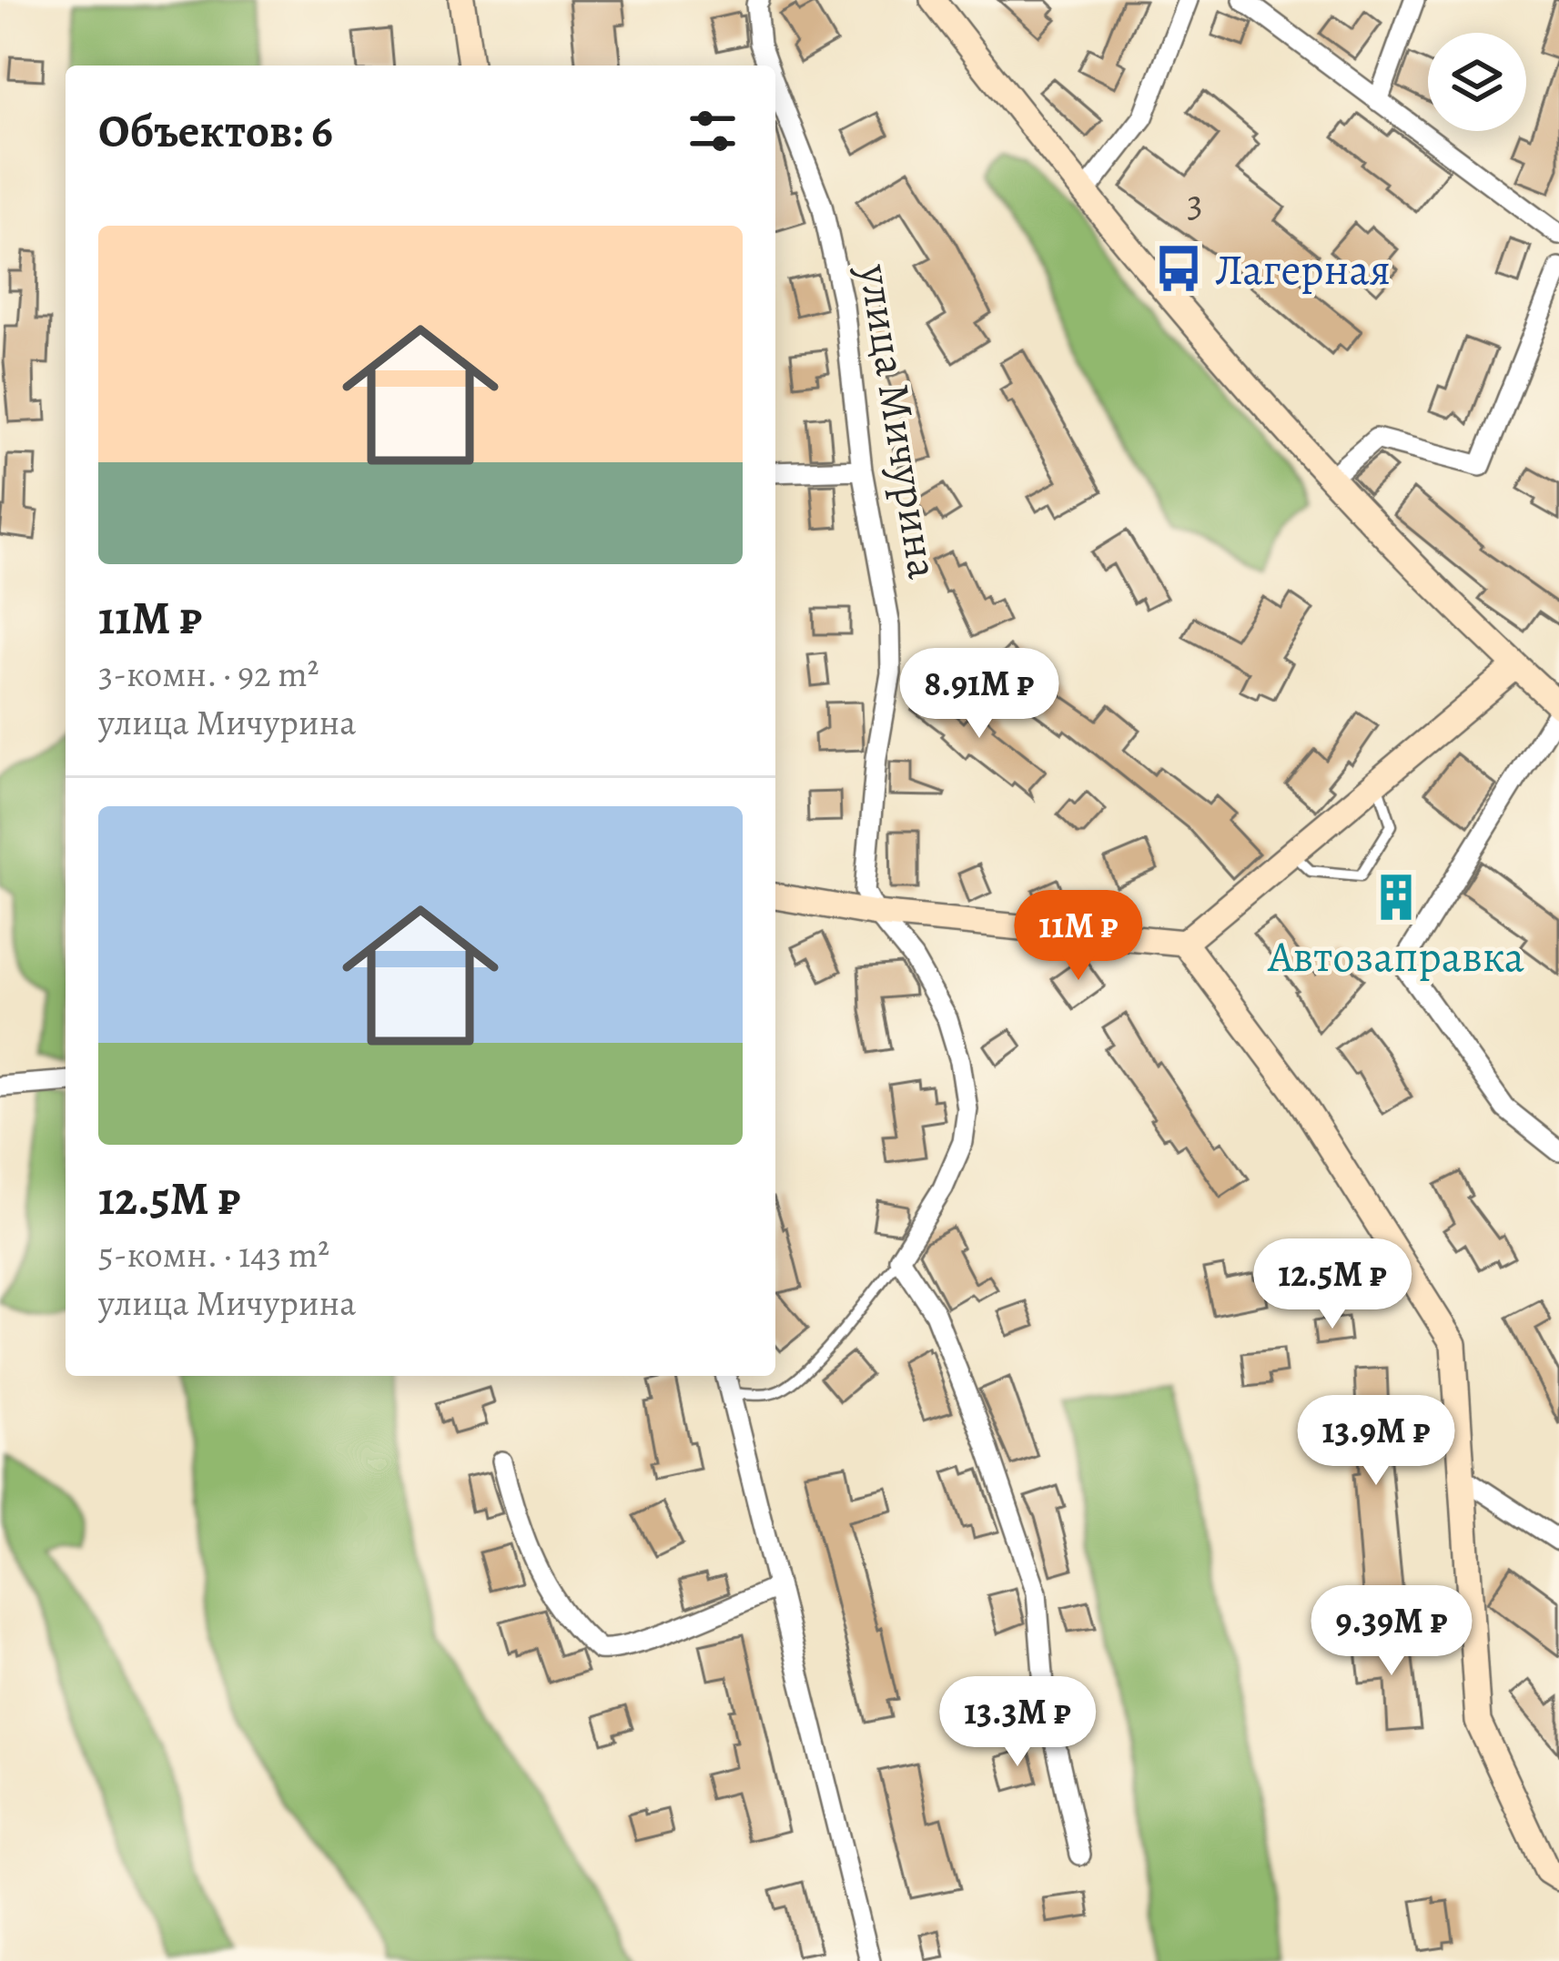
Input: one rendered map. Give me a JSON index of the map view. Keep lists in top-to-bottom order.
{
  "streets": {
    "street": ["улица Мичурина"]
  },
  "places": {
    "bus stop": ["Лагерная"],
    "building": ["Автозаправка"]
  },
  "house_numbers": ["3"],
  "page": {
    "heading": "Объектов: 6",
    "list": [
      {
        "name": "11M ₽",
        "note": "3-комн. · 92 m² · улица Мичурина"
      },
      {
        "name": "12.5M ₽",
        "note": "5-комн. · 143 m² · улица Мичурина"
      }
    ],
    "price": [
      "8.91M ₽",
      "11M ₽",
      "12.5M ₽",
      "13.9M ₽",
      "9.39M ₽",
      "13.3M ₽"
    ]
  }
}
